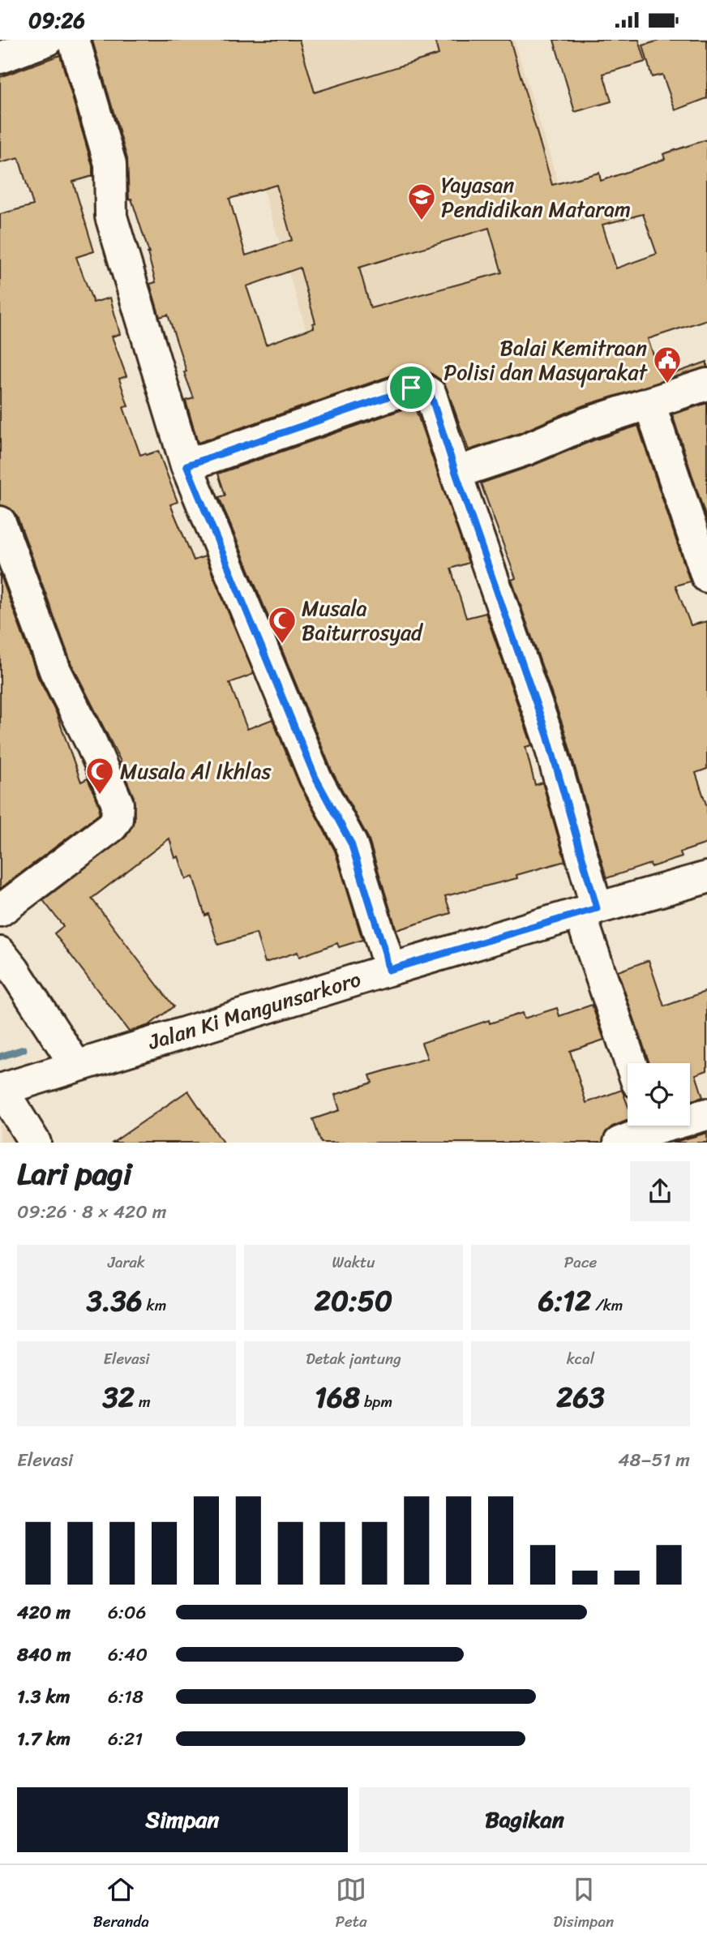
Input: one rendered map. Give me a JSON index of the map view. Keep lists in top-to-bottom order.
{
  "streets": {
    "street": ["Jalan Ki Mangunsarkoro"]
  },
  "places": {
    "school or university": ["Yayasan Pendidikan Mataram"],
    "public building": ["Balai Kemitraan Polisi dan Masyarakat"],
    "mosque": ["Musala Baiturrosyad", "Musala Al Ikhlas"]
  },
  "page": {
    "status": "09:26",
    "heading": ["Lari pagi", "09:26 · 8 × 420 m"],
    "stats": [
      ["Jarak", "3.36 km"],
      ["Waktu", "20:50"],
      ["Pace", "6:12 /km"],
      ["Elevasi", "32 m"],
      ["Detak jantung", "168 bpm"],
      ["kcal", "263"]
    ],
    "chart": ["Elevasi", "48–51 m"],
    "list": [
      {
        "name": "420 m",
        "note": "6:06"
      },
      {
        "name": "840 m",
        "note": "6:40"
      },
      {
        "name": "1.3 km",
        "note": "6:18"
      },
      {
        "name": "1.7 km",
        "note": "6:21"
      }
    ],
    "buttons": ["Simpan", "Bagikan"],
    "tabs": ["Beranda", "Peta", "Disimpan"]
  }
}
